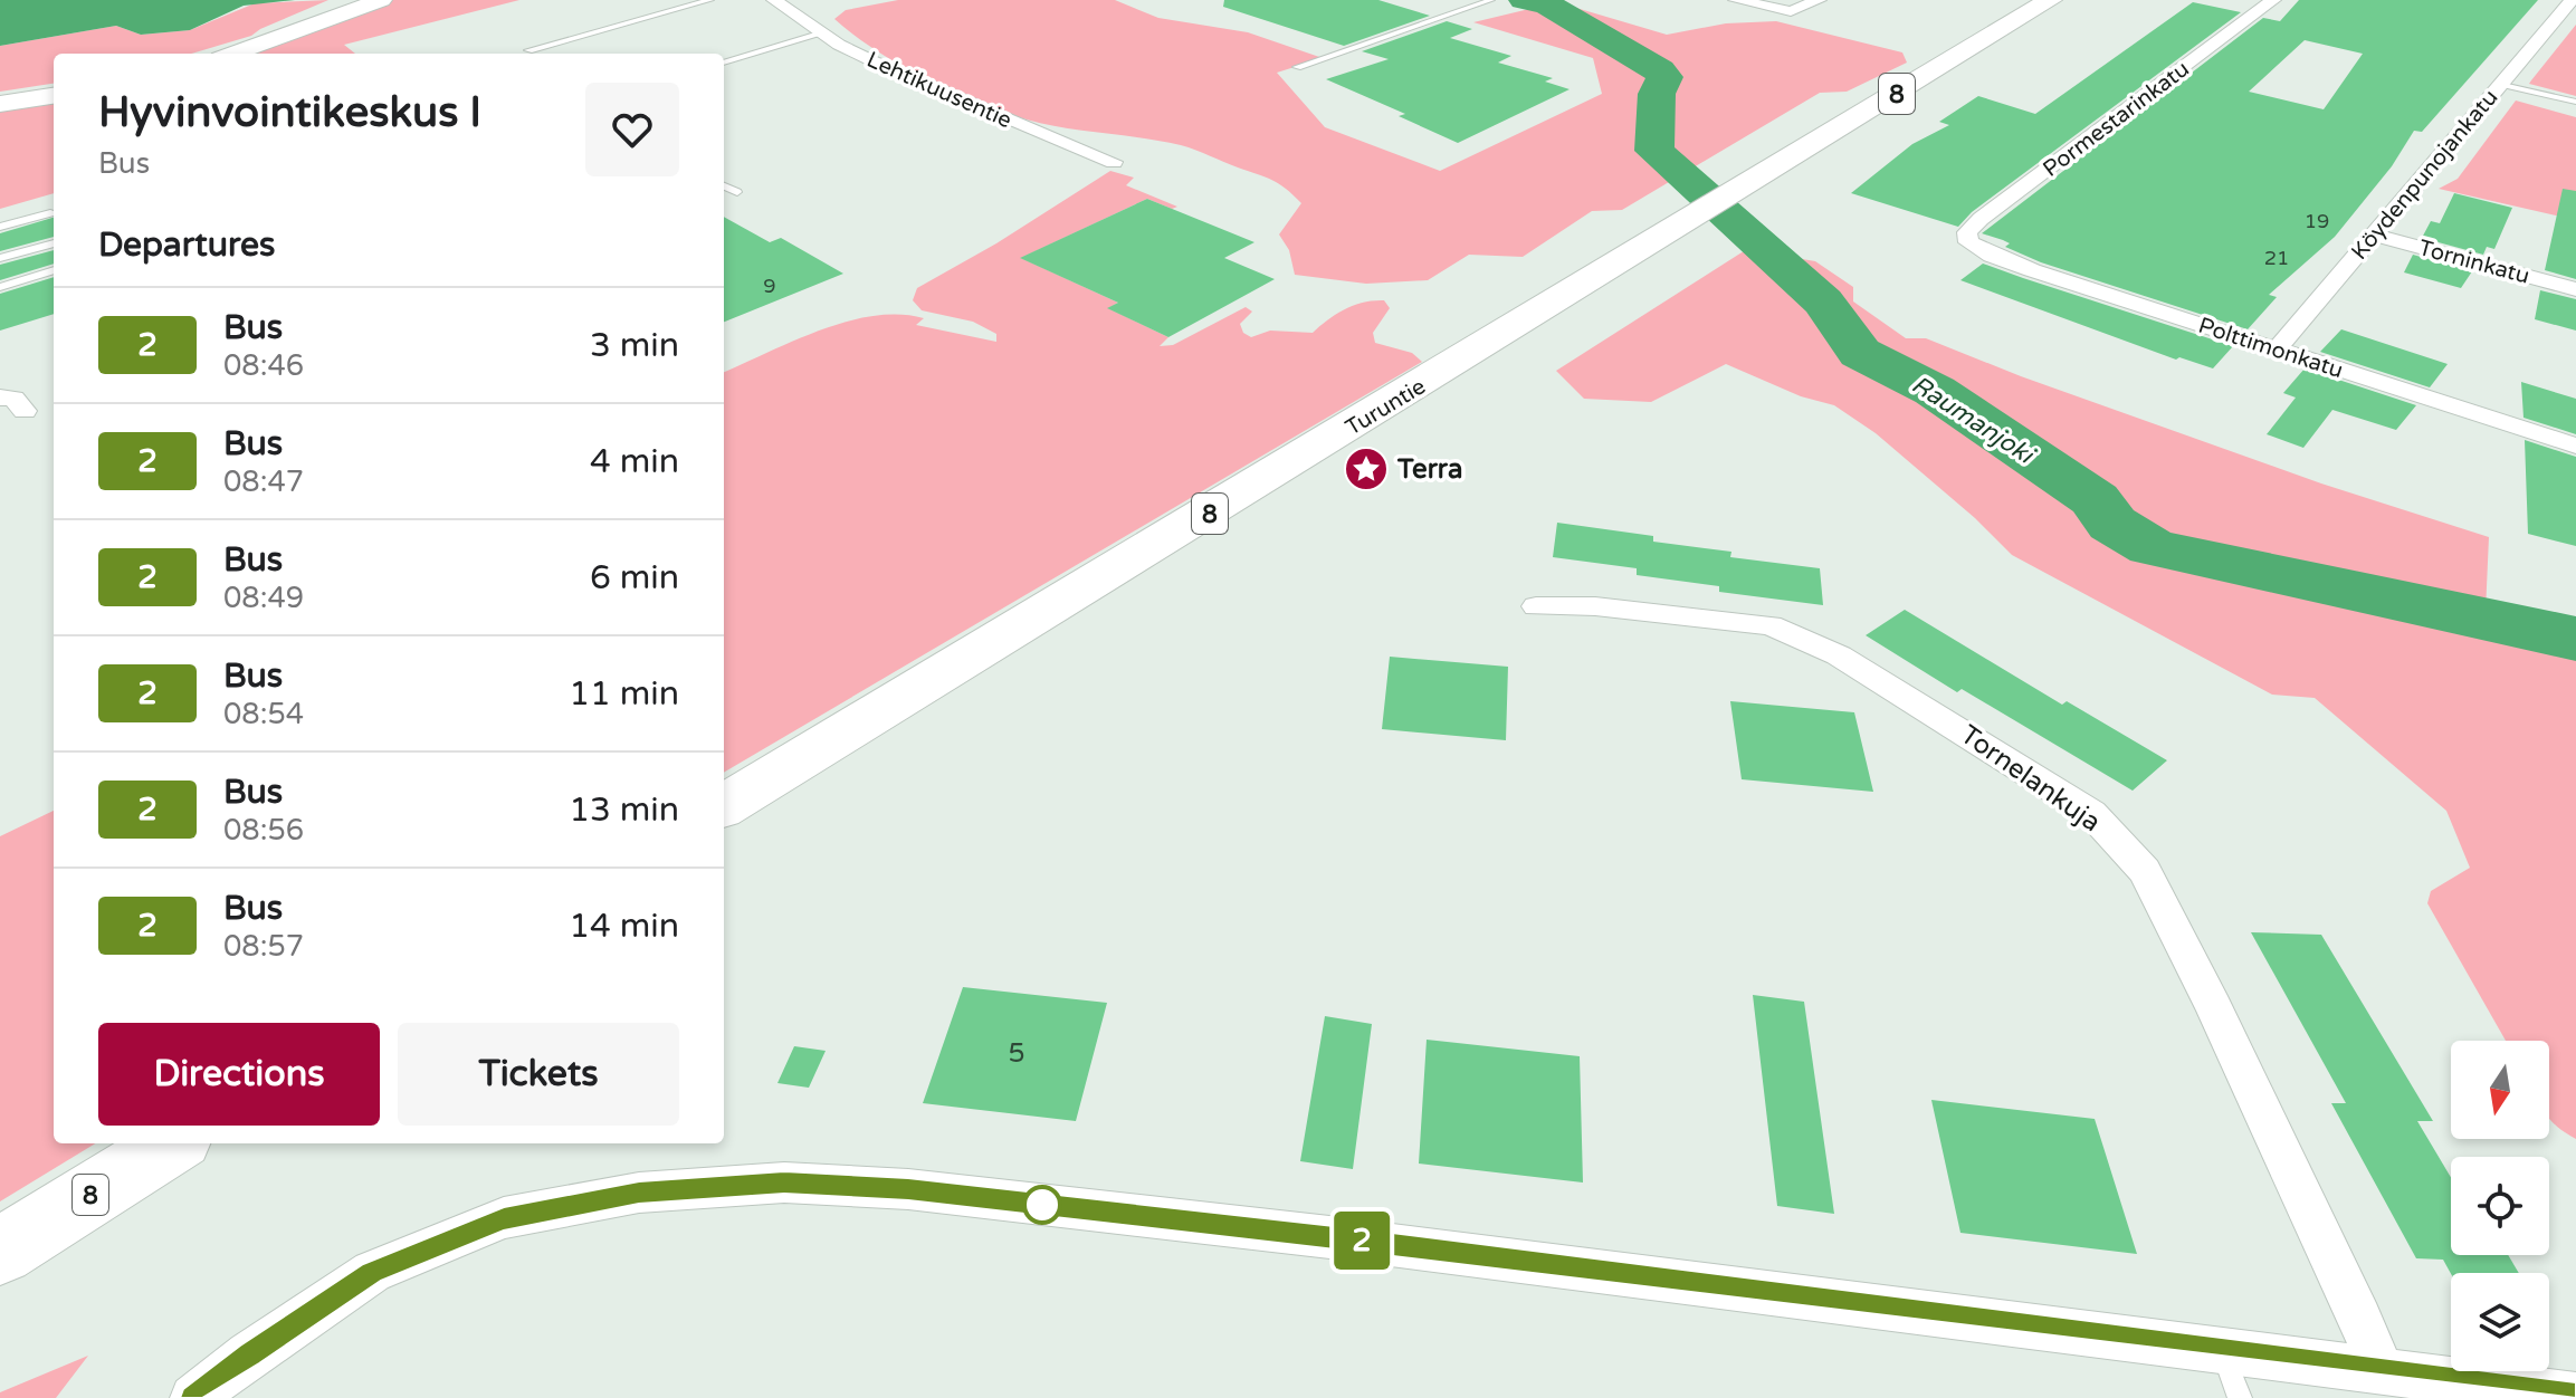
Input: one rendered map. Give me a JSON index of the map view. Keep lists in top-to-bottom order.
{
  "streets": {
    "highway": ["8", "Turuntie"],
    "street": [
      "Lehtikuusentie",
      "Pormestarinkatu",
      "Köydenpunojankatu",
      "Torninkatu",
      "Polttimonkatu",
      "Tornelankuja"
    ]
  },
  "crossings": [
    ["Pormestarinkatu", "Polttimonkatu"],
    ["Köydenpunojankatu", "Torninkatu"],
    ["Köydenpunojankatu", "Polttimonkatu"]
  ],
  "water": ["Raumanjoki"],
  "places": {
    "place": ["Terra"]
  },
  "lines": ["bus line 2"],
  "house_numbers": [
    "19",
    "21",
    "9",
    "5"
  ],
  "north": "bottom",
  "page": {
    "on_map": "2",
    "heading": [
      ["Hyvinvointikeskus I", "Bus"],
      "Departures"
    ],
    "list": [
      {
        "mark": "2",
        "name": "Bus",
        "note": "08:46",
        "value": "3 min"
      },
      {
        "mark": "2",
        "name": "Bus",
        "note": "08:47",
        "value": "4 min"
      },
      {
        "mark": "2",
        "name": "Bus",
        "note": "08:49",
        "value": "6 min"
      },
      {
        "mark": "2",
        "name": "Bus",
        "note": "08:54",
        "value": "11 min"
      },
      {
        "mark": "2",
        "name": "Bus",
        "note": "08:56",
        "value": "13 min"
      },
      {
        "mark": "2",
        "name": "Bus",
        "note": "08:57",
        "value": "14 min"
      }
    ],
    "buttons": ["Directions", "Tickets"]
  }
}
